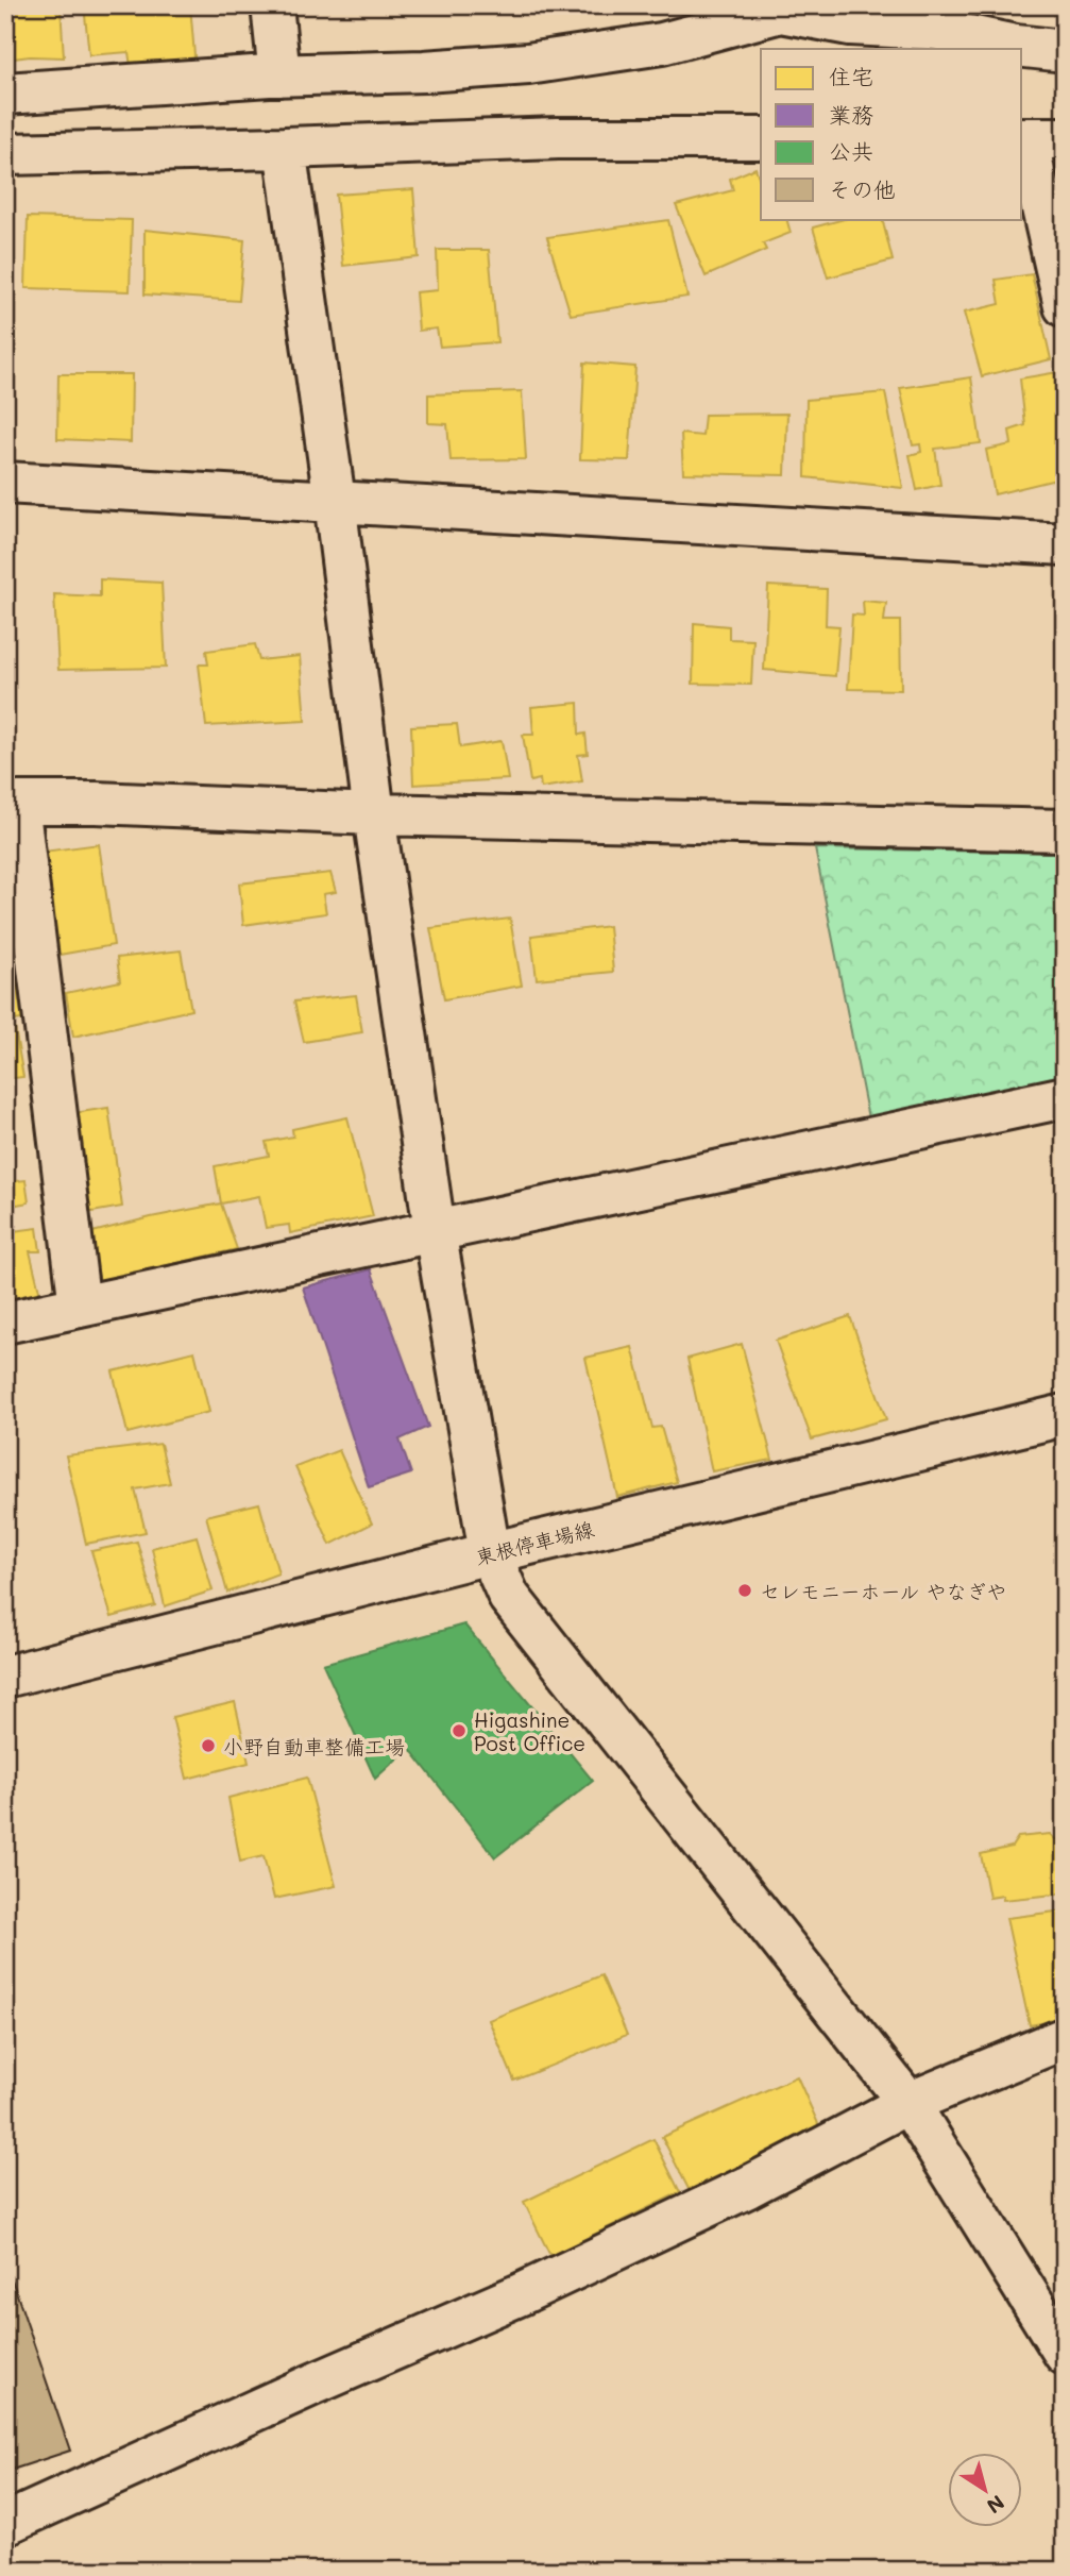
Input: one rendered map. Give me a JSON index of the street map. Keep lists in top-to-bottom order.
{
  "streets": {
    "street": ["東根停車場線"]
  },
  "places": ["セレモニーホール やなぎや", "Higashine Post Office", "小野自動車整備工場"],
  "legend": [
    "住宅",
    "業務",
    "公共",
    "その他"
  ],
  "north": "bottom right"
}
